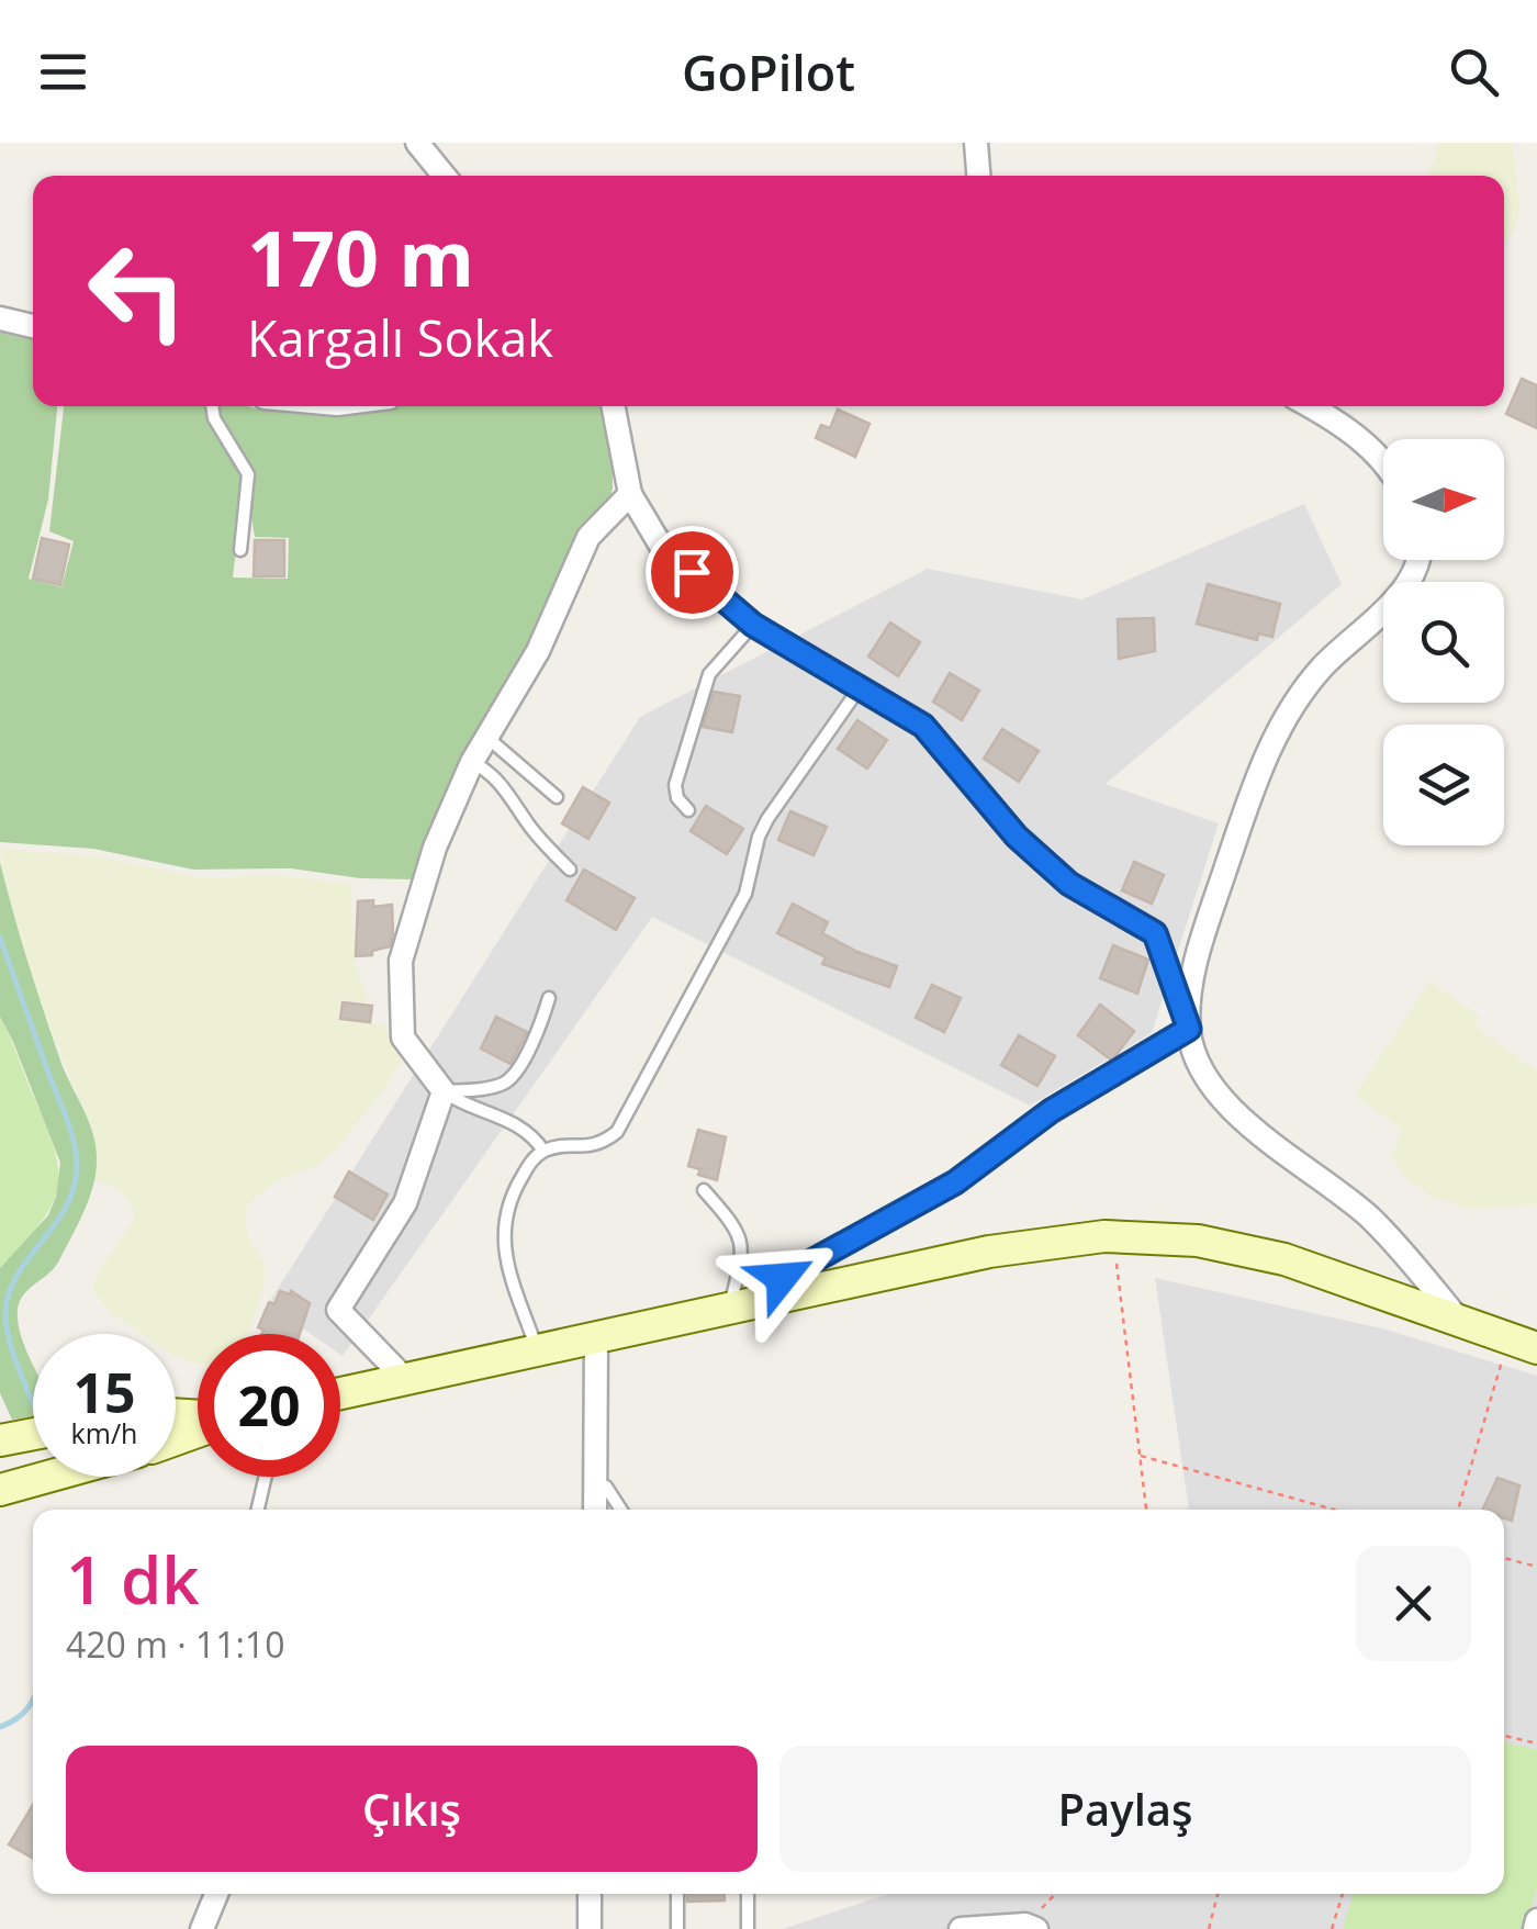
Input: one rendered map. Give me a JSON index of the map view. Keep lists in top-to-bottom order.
{
  "north": "right",
  "page": {
    "header": "GoPilot",
    "turn": ["170 m", "Kargalı Sokak"],
    "speed": "15 km/h",
    "limit": "20",
    "heading": ["1 dk", "420 m · 11:10"],
    "buttons": ["Çıkış", "Paylaş"]
  }
}
